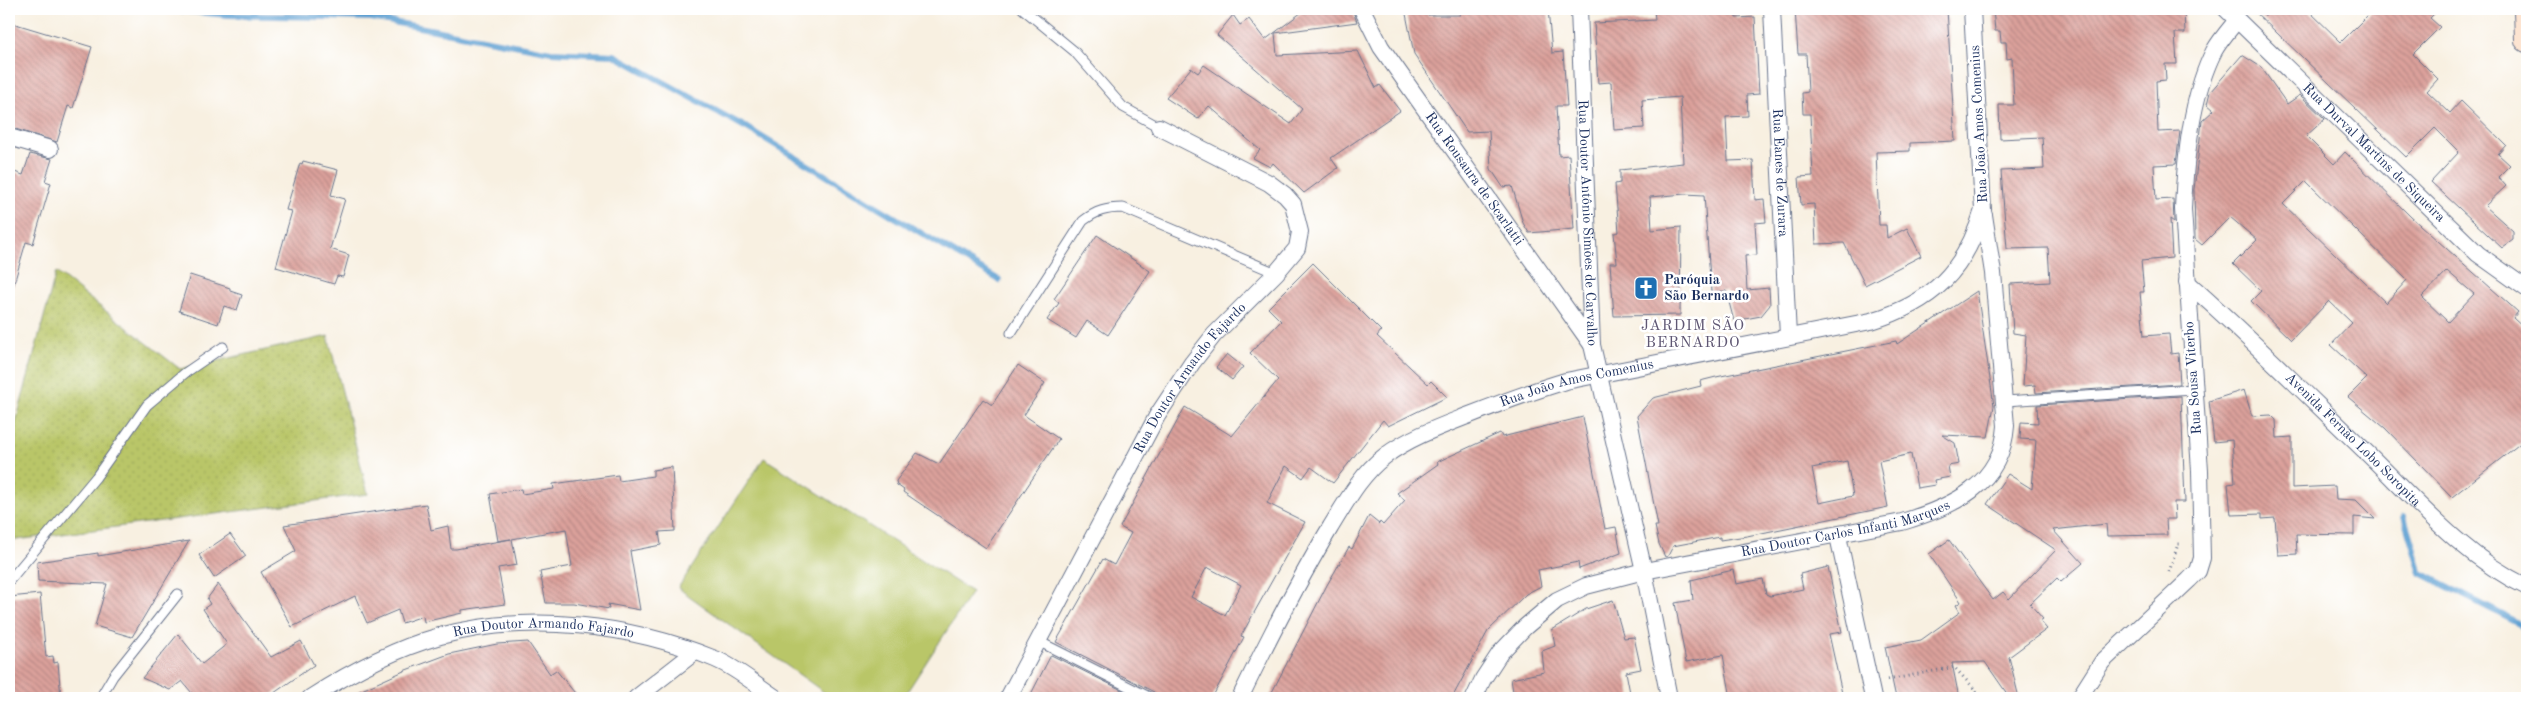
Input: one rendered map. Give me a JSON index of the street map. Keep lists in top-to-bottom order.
{
  "streets": {
    "street": [
      "Rua João Amos Comenius",
      "Rua Durval Martins de Siqueira",
      "Rua Eanes de Zurara",
      "Rua Rousaura de Scarlatti",
      "Rua Doutor Antônio Simões de Carvalho",
      "Rua Sousa Viterbo",
      "Rua Doutor Armando Fajardo",
      "Avenida Fernão Lobo Soropita",
      "Rua Doutor Carlos Infanti Marques"
    ]
  },
  "crossings": [
    ["Rua João Amos Comenius", "Rua Eanes de Zurara"],
    ["Rua João Amos Comenius", "Rua Doutor Antônio Simões de Carvalho"],
    ["Rua João Amos Comenius", "Rua Doutor Carlos Infanti Marques"],
    ["Rua Durval Martins de Siqueira", "Rua Sousa Viterbo"],
    ["Rua Rousaura de Scarlatti", "Rua Doutor Antônio Simões de Carvalho"],
    ["Rua Doutor Antônio Simões de Carvalho", "Rua Doutor Carlos Infanti Marques"],
    ["Rua Sousa Viterbo", "Avenida Fernão Lobo Soropita"]
  ],
  "districts": ["JARDIM SÃO BERNARDO"],
  "places": {
    "church": ["Paróquia São Bernardo"]
  }
}
